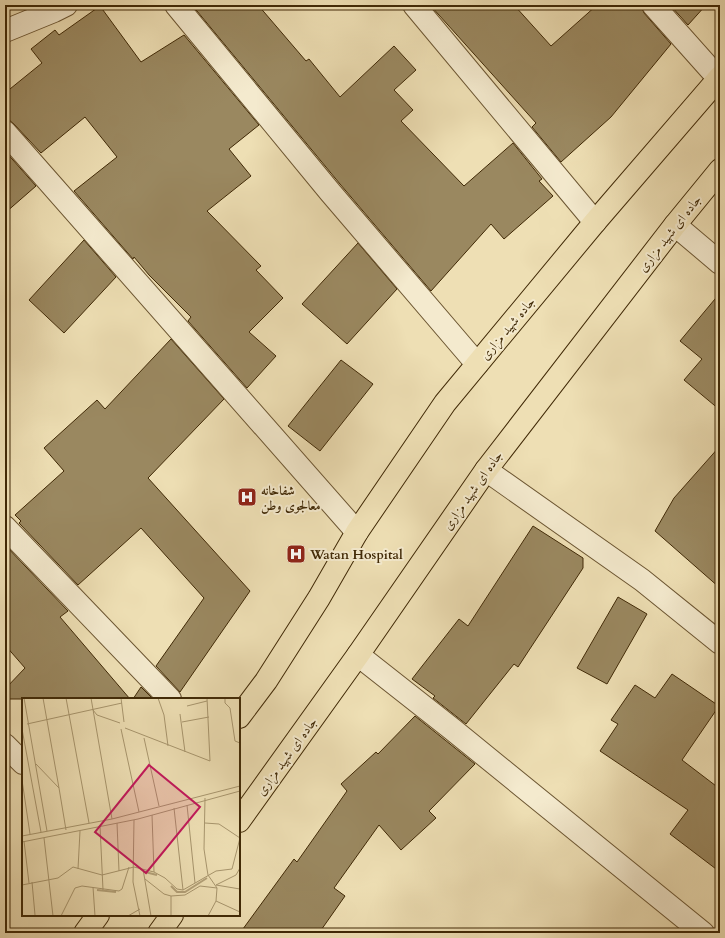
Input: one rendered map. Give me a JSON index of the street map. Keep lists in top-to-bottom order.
{
  "streets": {
    "main road": ["جاده ای شهید مزاری", "جاده شهید مزاری"]
  },
  "places": {
    "hospital": ["شفاخانه معالجوی وطن", "Watan Hospital"]
  }
}
